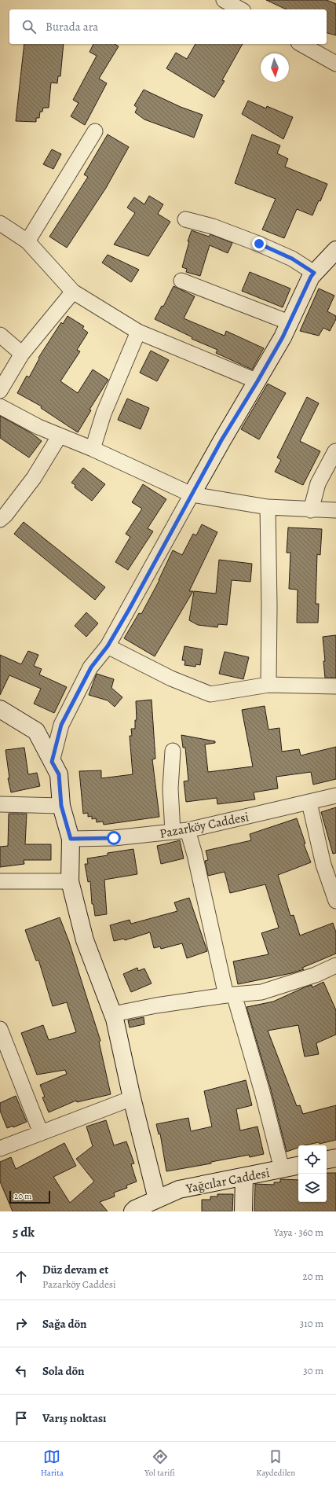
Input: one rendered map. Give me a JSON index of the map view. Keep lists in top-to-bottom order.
{
  "streets": {
    "street": ["Pazarköy Caddesi", "Yağcılar Caddesi"]
  },
  "scale_bar": "20 m",
  "north": "bottom",
  "page": {
    "search": "Burada ara",
    "scale": "20 m",
    "heading": ["5 dk", "Yaya · 360 m"],
    "list": [
      ["Düz devam et", "Pazarköy Caddesi", "20 m"],
      ["Sağa dön", "310 m"],
      ["Sola dön", "30 m"],
      "Varış noktası"
    ],
    "nav": ["Harita", "Yol tarifi", "Kaydedilen"]
  }
}
